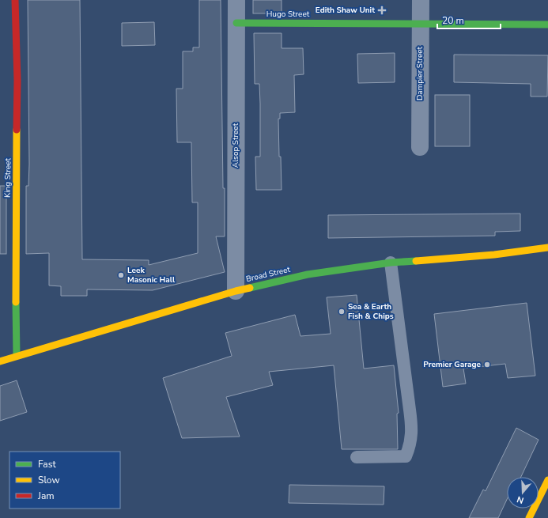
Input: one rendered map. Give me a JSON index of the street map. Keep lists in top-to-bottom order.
{
  "streets": {
    "main road": ["Hugo Street", "King Street", "Broad Street"],
    "street": ["Dampier Street", "Alsop Street"]
  },
  "crossings": [
    ["Hugo Street", "Dampier Street"],
    ["Hugo Street", "Alsop Street"],
    ["Alsop Street", "Broad Street"],
    ["King Street", "Broad Street"]
  ],
  "places": {
    "health": ["Edith Shaw Unit"],
    "other": ["Leek Masonic Hall", "Sea & Earth Fish & Chips", "Premier Garage"]
  },
  "legend": ["Fast", "Slow", "Jam"],
  "scale_bar": "20 m",
  "north": "bottom"
}
